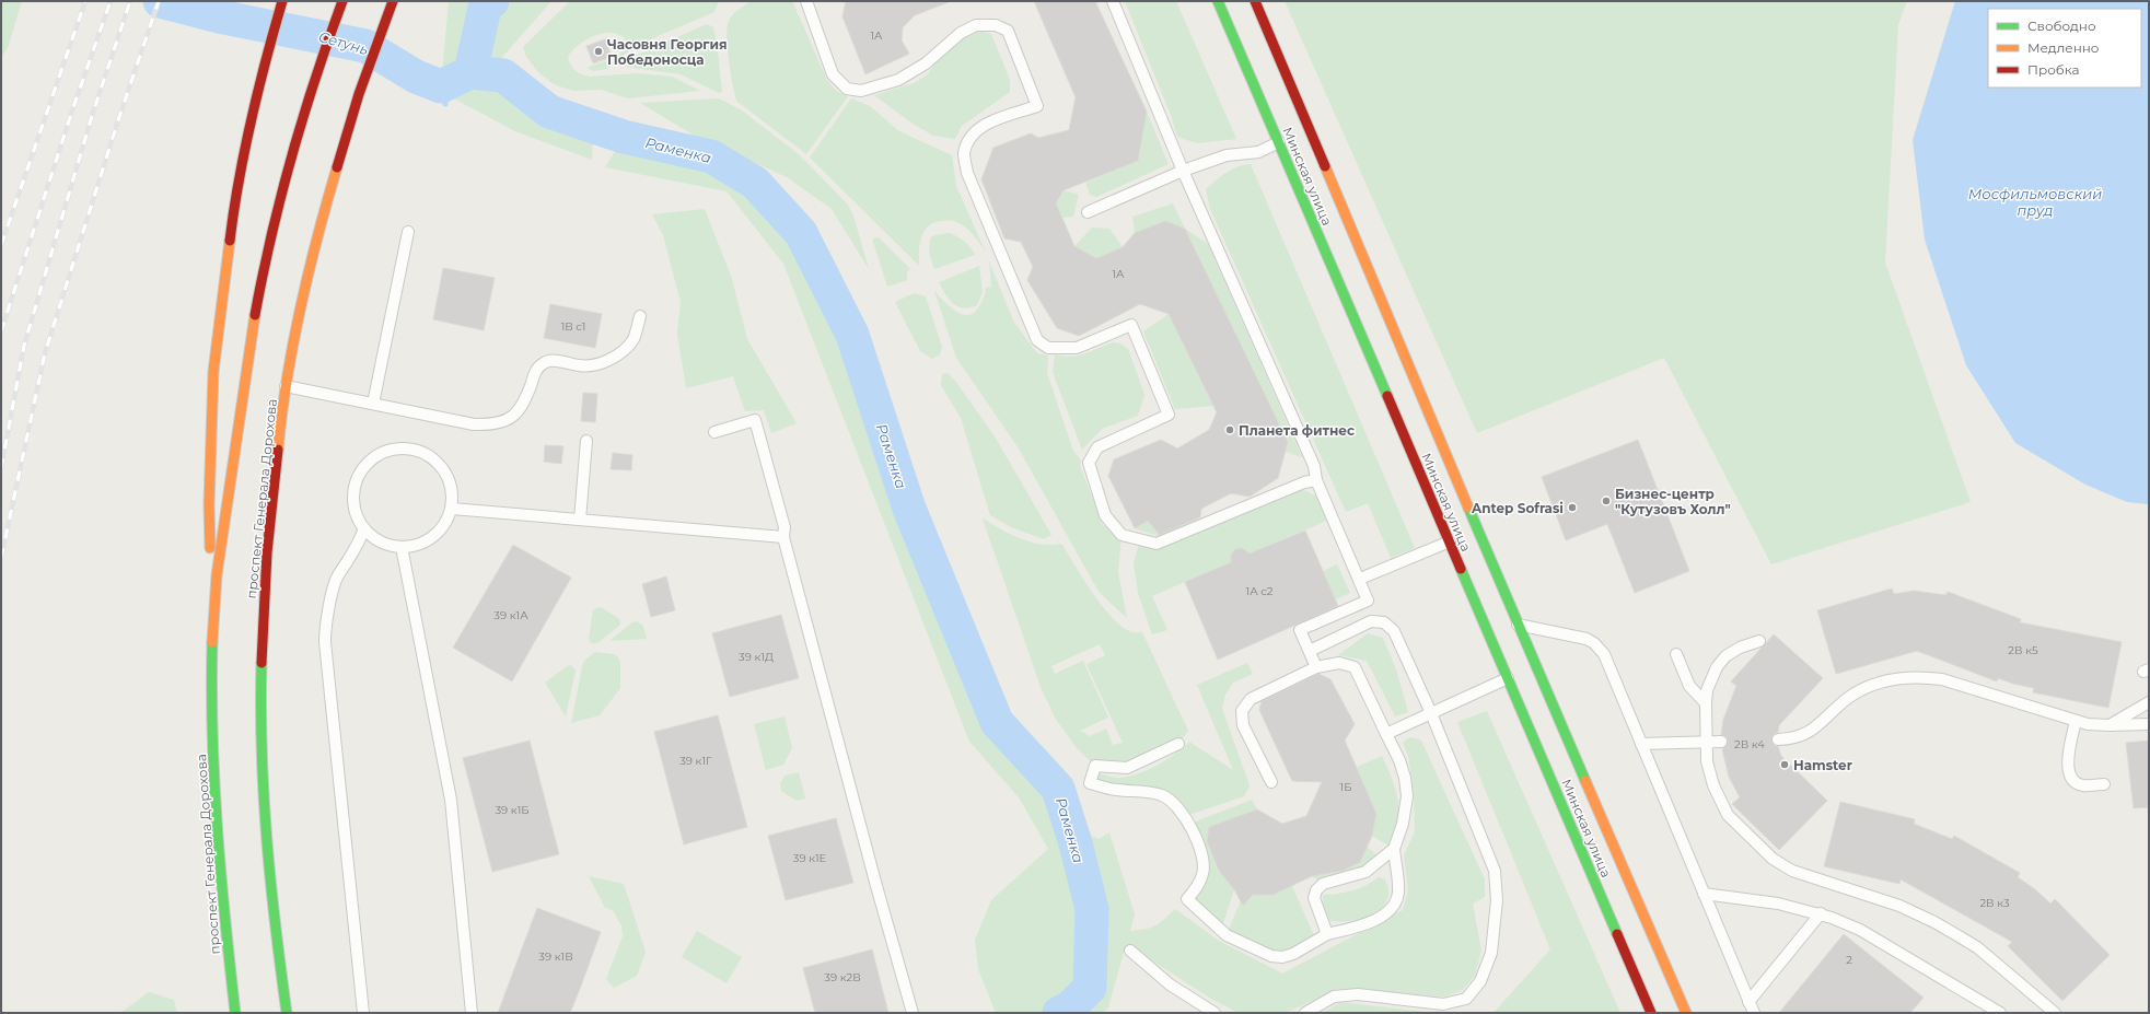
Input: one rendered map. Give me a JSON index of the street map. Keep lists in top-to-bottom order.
{
  "streets": {
    "main road": ["Минская улица", "проспект Генерала Дорохова"]
  },
  "water": ["Сетунь", "Раменка", "Мосфильмовский пруд"],
  "places": [
    "Часовня Георгия Победоносца",
    "Планета фитнес",
    "Бизнес-центр \"Кутузовъ Холл\"",
    "Antep Sofrasi",
    "Hamster"
  ],
  "house_numbers": [
    "1А",
    "1А",
    "1В с1",
    "1А с2",
    "39 к1А",
    "2В к5",
    "39 к1Д",
    "2В к4",
    "39 к1Г",
    "1Б",
    "39 к1Б",
    "39 к1Е",
    "2В к3",
    "39 к1В",
    "2",
    "39 к2В"
  ],
  "legend": ["Свободно", "Медленно", "Пробка"]
}
